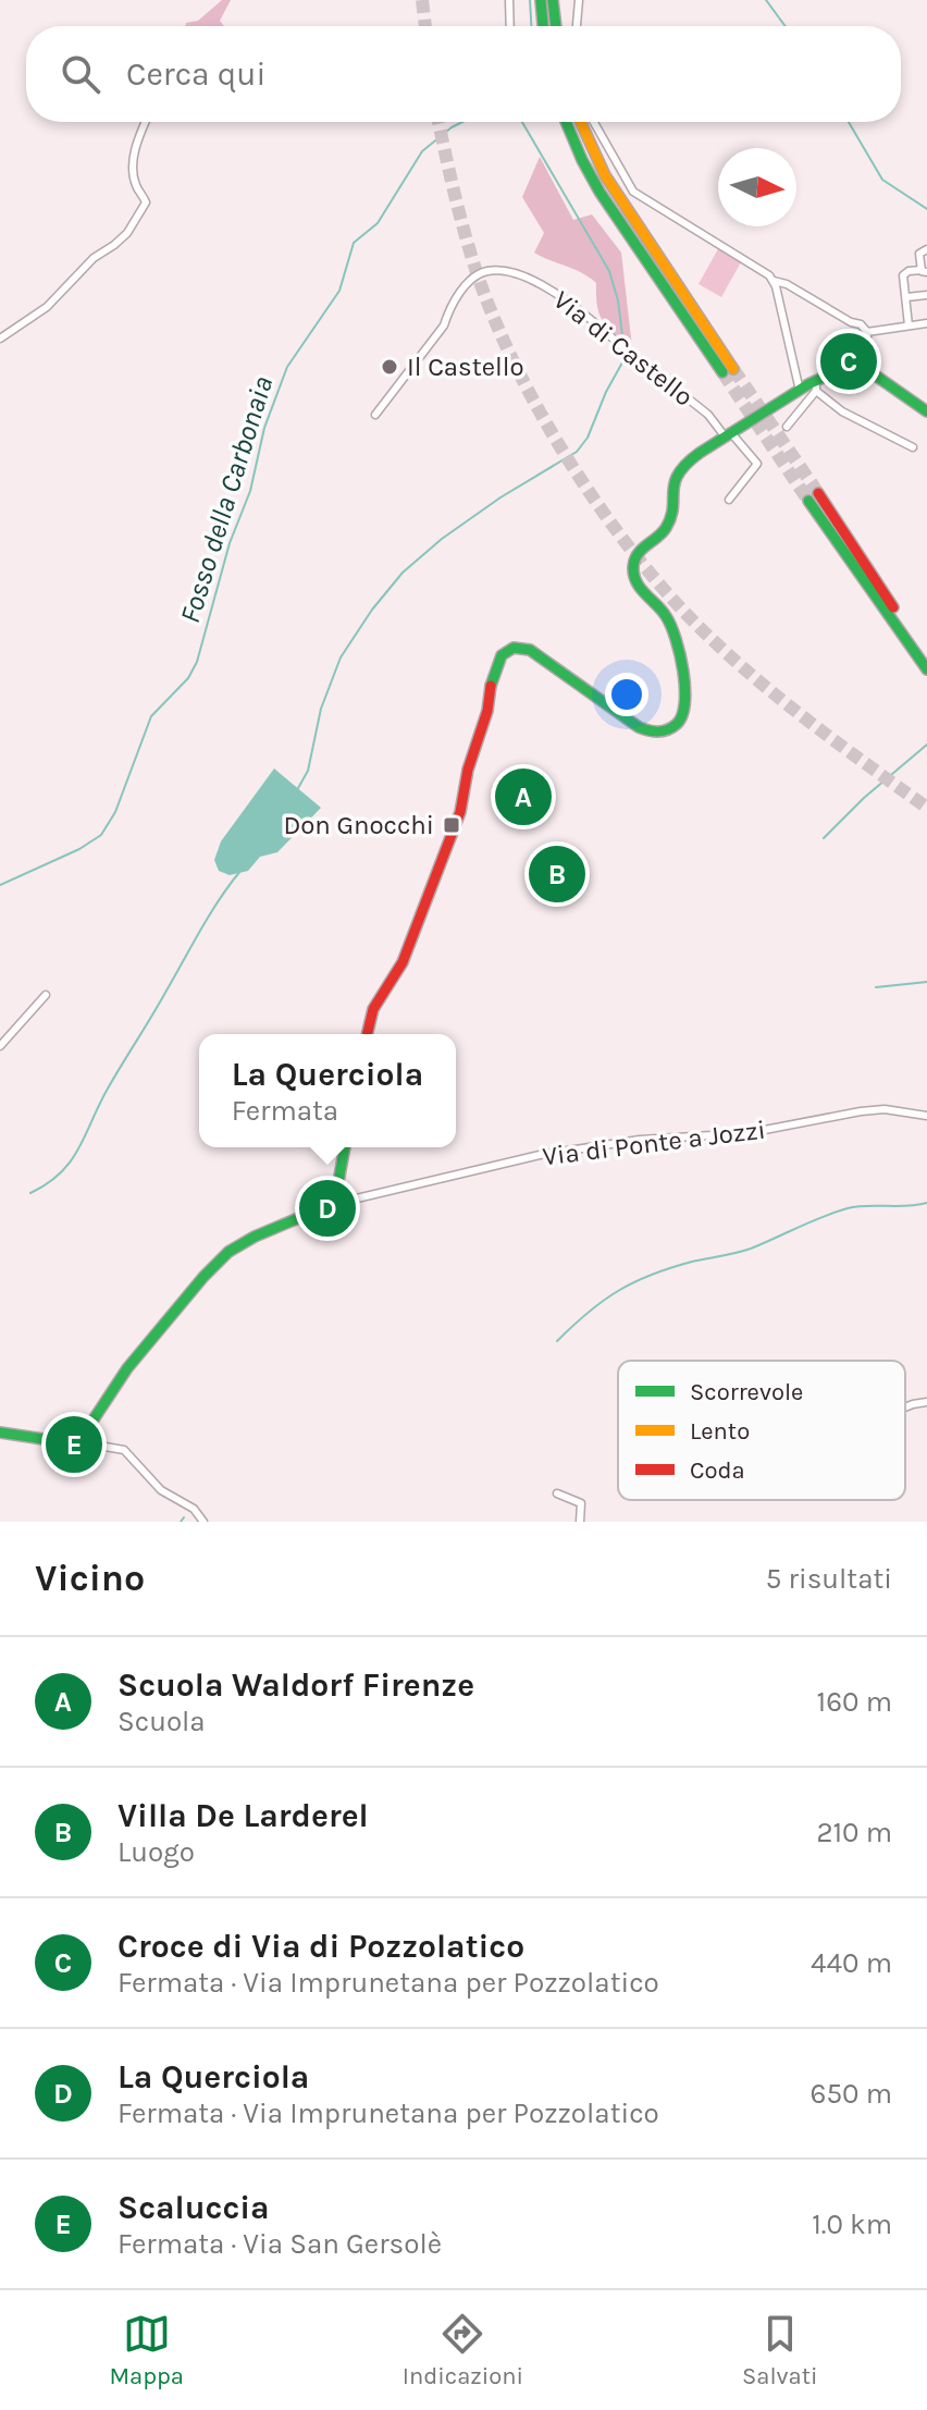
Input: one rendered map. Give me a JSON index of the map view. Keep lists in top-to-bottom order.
{
  "streets": {
    "street": ["Via di Castello", "Via di Ponte a Jozzi"]
  },
  "water": ["Fosso della Carbonaia"],
  "places": {
    "other": ["Il Castello"],
    "transit": ["Don Gnocchi"]
  },
  "legend": ["Scorrevole", "Lento", "Coda"],
  "north": "right",
  "page": {
    "search": "Cerca qui",
    "pins": [
      "C",
      "A",
      "B",
      "D",
      "E"
    ],
    "popup": ["La Querciola", "Fermata"],
    "heading": ["Vicino", "5 risultati"],
    "list": [
      {
        "mark": "A",
        "name": "Scuola Waldorf Firenze",
        "note": "Scuola",
        "value": "160 m"
      },
      {
        "mark": "B",
        "name": "Villa De Larderel",
        "note": "Luogo",
        "value": "210 m"
      },
      {
        "mark": "C",
        "name": "Croce di Via di Pozzolatico",
        "note": "Fermata · Via Imprunetana per Pozzolatico",
        "value": "440 m"
      },
      {
        "mark": "D",
        "name": "La Querciola",
        "note": "Fermata · Via Imprunetana per Pozzolatico",
        "value": "650 m"
      },
      {
        "mark": "E",
        "name": "Scaluccia",
        "note": "Fermata · Via San Gersolè",
        "value": "1.0 km"
      }
    ],
    "nav": ["Mappa", "Indicazioni", "Salvati"]
  }
}
